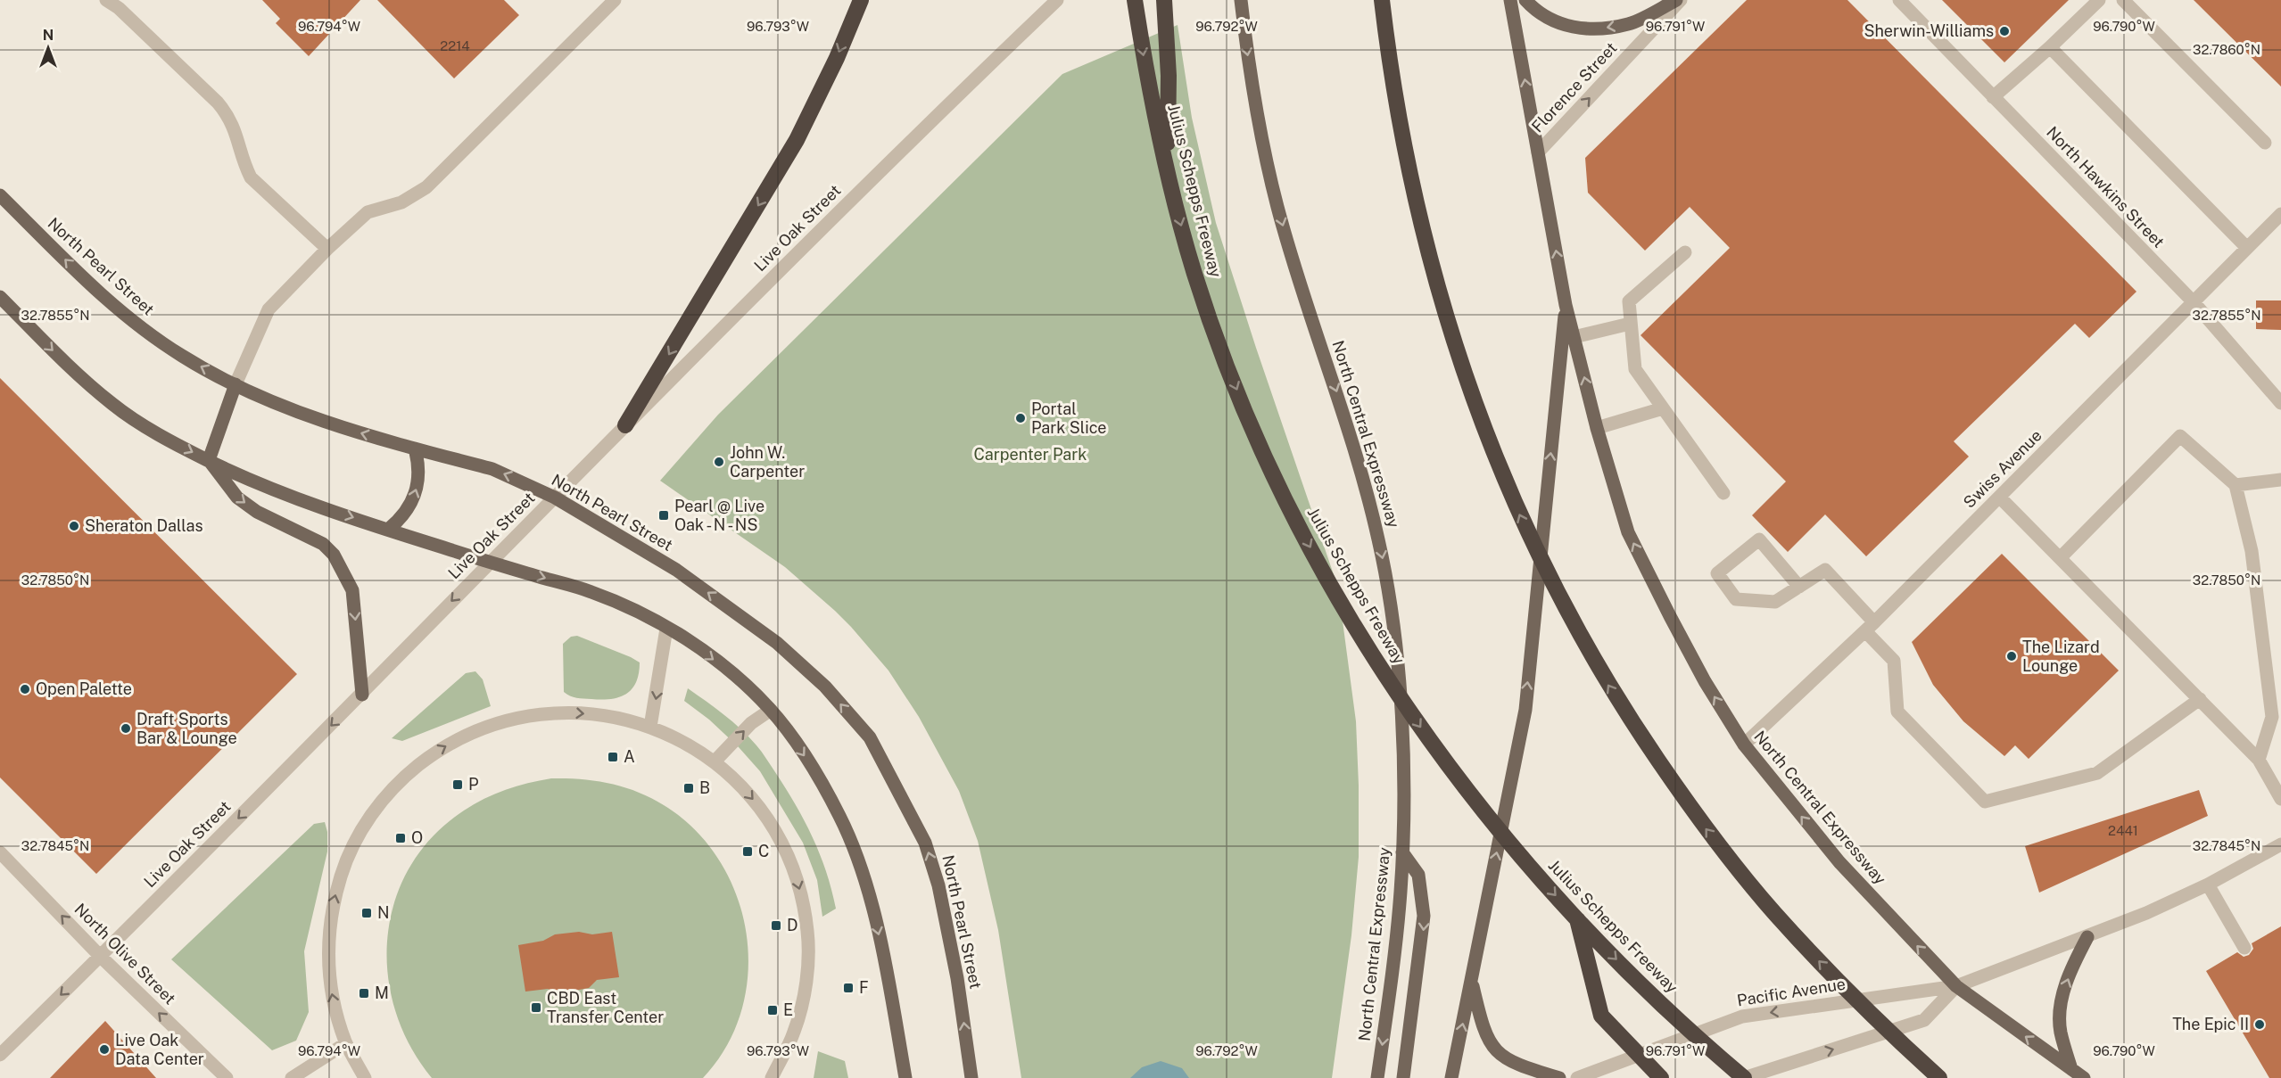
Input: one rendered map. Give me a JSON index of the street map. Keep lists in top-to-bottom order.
{
  "streets": {
    "highway": ["Julius Schepps Freeway"],
    "main road": ["North Pearl Street", "North Central Expressway"],
    "street": [
      "Florence Street",
      "North Hawkins Street",
      "Live Oak Street",
      "Swiss Avenue",
      "North Olive Street",
      "Pacific Avenue"
    ]
  },
  "crossings": [
    ["Florence Street", "North Central Expressway"],
    ["North Hawkins Street", "Swiss Avenue"],
    ["Julius Schepps Freeway", "Pacific Avenue"],
    ["Live Oak Street", "North Pearl Street"],
    ["Live Oak Street", "North Olive Street"],
    ["North Central Expressway", "Swiss Avenue"],
    ["North Central Expressway", "Pacific Avenue"]
  ],
  "one_way": [
    "Florence Street",
    "Julius Schepps Freeway",
    "Live Oak Street",
    "North Olive Street"
  ],
  "parks": ["Carpenter Park"],
  "places": {
    "other": [
      "Sherwin-Williams",
      "Portal Park Slice",
      "John W. Carpenter",
      "Sheraton Dallas",
      "The Lizard Lounge",
      "Open Palette",
      "Draft Sports Bar & Lounge",
      "The Epic II",
      "Live Oak Data Center"
    ],
    "transit": [
      "Pearl @ Live Oak - N - NS",
      "A",
      "P",
      "B",
      "O",
      "C",
      "N",
      "D",
      "F",
      "M",
      "CBD East Transfer Center",
      "E"
    ]
  },
  "house_numbers": ["2214", "2441"],
  "north": "top",
  "coordinates": [
    "96.794°W",
    "96.793°W",
    "96.792°W",
    "96.791°W",
    "96.790°W",
    "32.7860°N",
    "32.7855°N",
    "32.7850°N",
    "32.7845°N"
  ]
}
